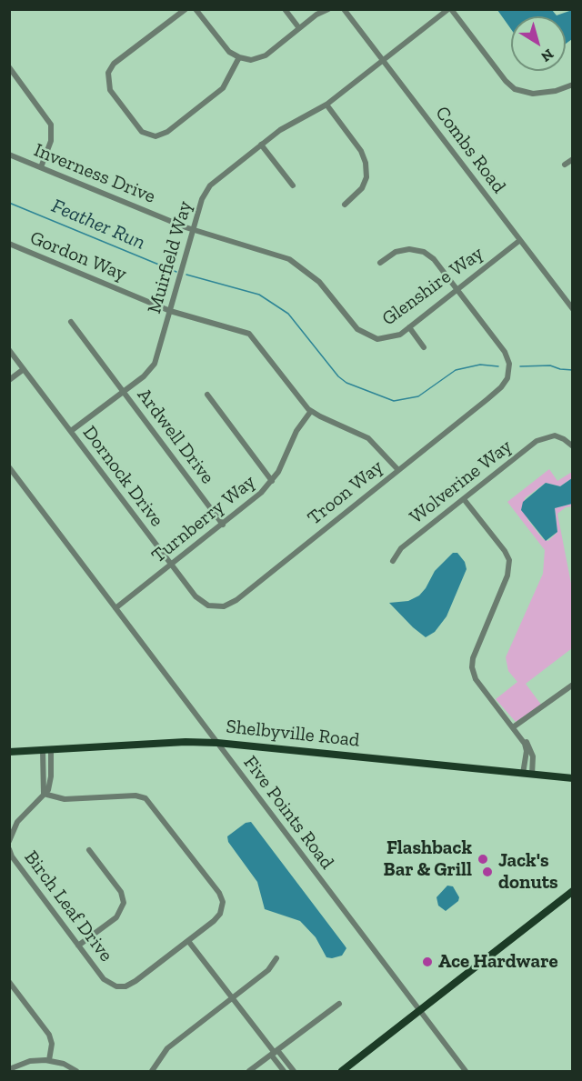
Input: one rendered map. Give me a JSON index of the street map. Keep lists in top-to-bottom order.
{
  "streets": {
    "main road": ["Shelbyville Road"],
    "street": [
      "Combs Road",
      "Inverness Drive",
      "Gordon Way",
      "Muirfield Way",
      "Glenshire Way",
      "Ardwell Drive",
      "Dornock Drive",
      "Wolverine Way",
      "Troon Way",
      "Turnberry Way",
      "Five Points Road",
      "Birch Leaf Drive"
    ]
  },
  "crossings": [
    ["Combs Road", "Muirfield Way"],
    ["Combs Road", "Glenshire Way"],
    ["Inverness Drive", "Muirfield Way"],
    ["Inverness Drive", "Glenshire Way"],
    ["Gordon Way", "Muirfield Way"],
    ["Gordon Way", "Troon Way"],
    ["Gordon Way", "Turnberry Way"],
    ["Muirfield Way", "Ardwell Drive"],
    ["Muirfield Way", "Dornock Drive"],
    ["Glenshire Way", "Troon Way"],
    ["Ardwell Drive", "Turnberry Way"],
    ["Dornock Drive", "Troon Way"],
    ["Dornock Drive", "Turnberry Way"],
    ["Turnberry Way", "Five Points Road"],
    ["Shelbyville Road", "Five Points Road"],
    ["Shelbyville Road", "Birch Leaf Drive"]
  ],
  "water": ["Feather Run"],
  "places": ["Flashback Bar & Grill", "Jack's donuts", "Ace Hardware"],
  "north": "bottom right"
}
